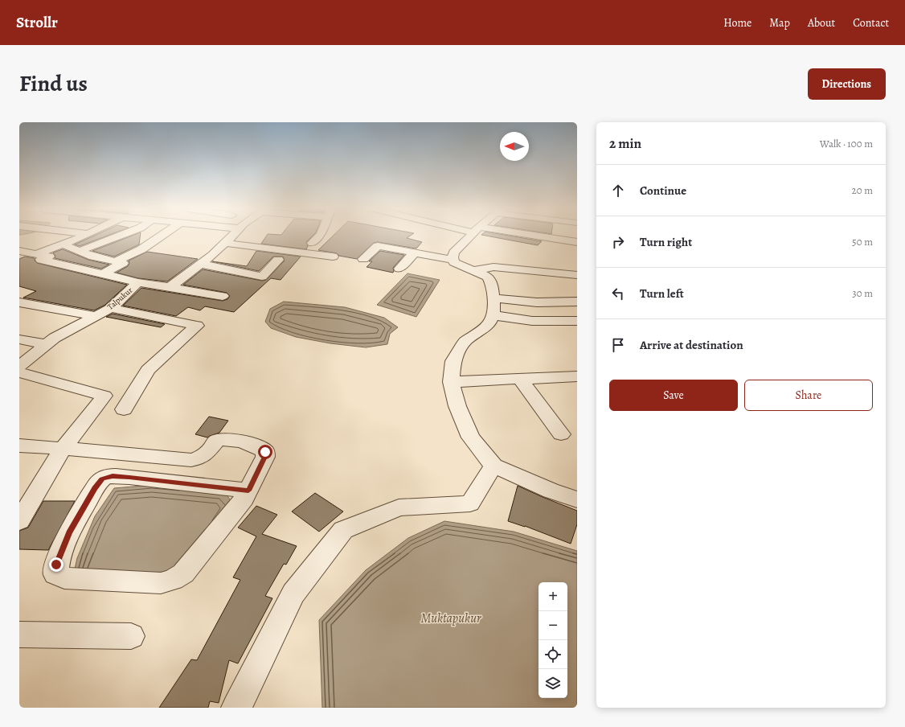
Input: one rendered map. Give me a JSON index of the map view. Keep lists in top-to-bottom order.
{
  "streets": {
    "street": ["Talpukur"]
  },
  "water": ["Muktapukur"],
  "north": "left",
  "page": {
    "header": "Strollr",
    "nav": [
      "Home",
      "Map",
      "About",
      "Contact"
    ],
    "title": "Find us",
    "buttons": [
      "Directions",
      ["Save", "Share"]
    ],
    "heading": ["2 min", "Walk · 100 m"],
    "list": [
      ["Continue", "20 m"],
      ["Turn right", "50 m"],
      ["Turn left", "30 m"],
      "Arrive at destination"
    ],
    "map_buttons": ["+", "−"]
  }
}
